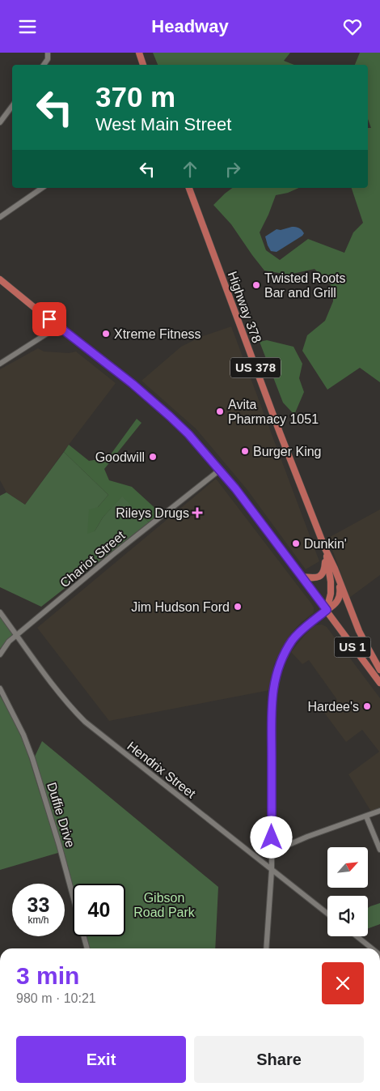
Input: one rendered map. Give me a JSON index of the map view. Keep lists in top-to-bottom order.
{
  "streets": {
    "main road": ["Highway 378", "US 378", "US 1"],
    "street": ["Chariot Street", "Hendrix Street", "Duffie Drive"]
  },
  "crossings": [
    ["Highway 378", "US 378"],
    ["US 378", "US 1"],
    ["Chariot Street", "US 1"],
    ["Chariot Street", "Hendrix Street"]
  ],
  "parks": ["Gibson Road Park"],
  "places": {
    "other": [
      "Twisted Roots Bar and Grill",
      "Xtreme Fitness",
      "Avita Pharmacy 1051",
      "Burger King",
      "Goodwill",
      "Dunkin'",
      "Jim Hudson Ford",
      "Hardee's"
    ],
    "health": ["Rileys Drugs"]
  },
  "north": "top right",
  "page": {
    "header": "Headway",
    "turn": ["370 m", "West Main Street"],
    "speed": "33 km/h",
    "limit": "40",
    "heading": ["3 min", "980 m · 10:21"],
    "buttons": ["Exit", "Share"]
  }
}
